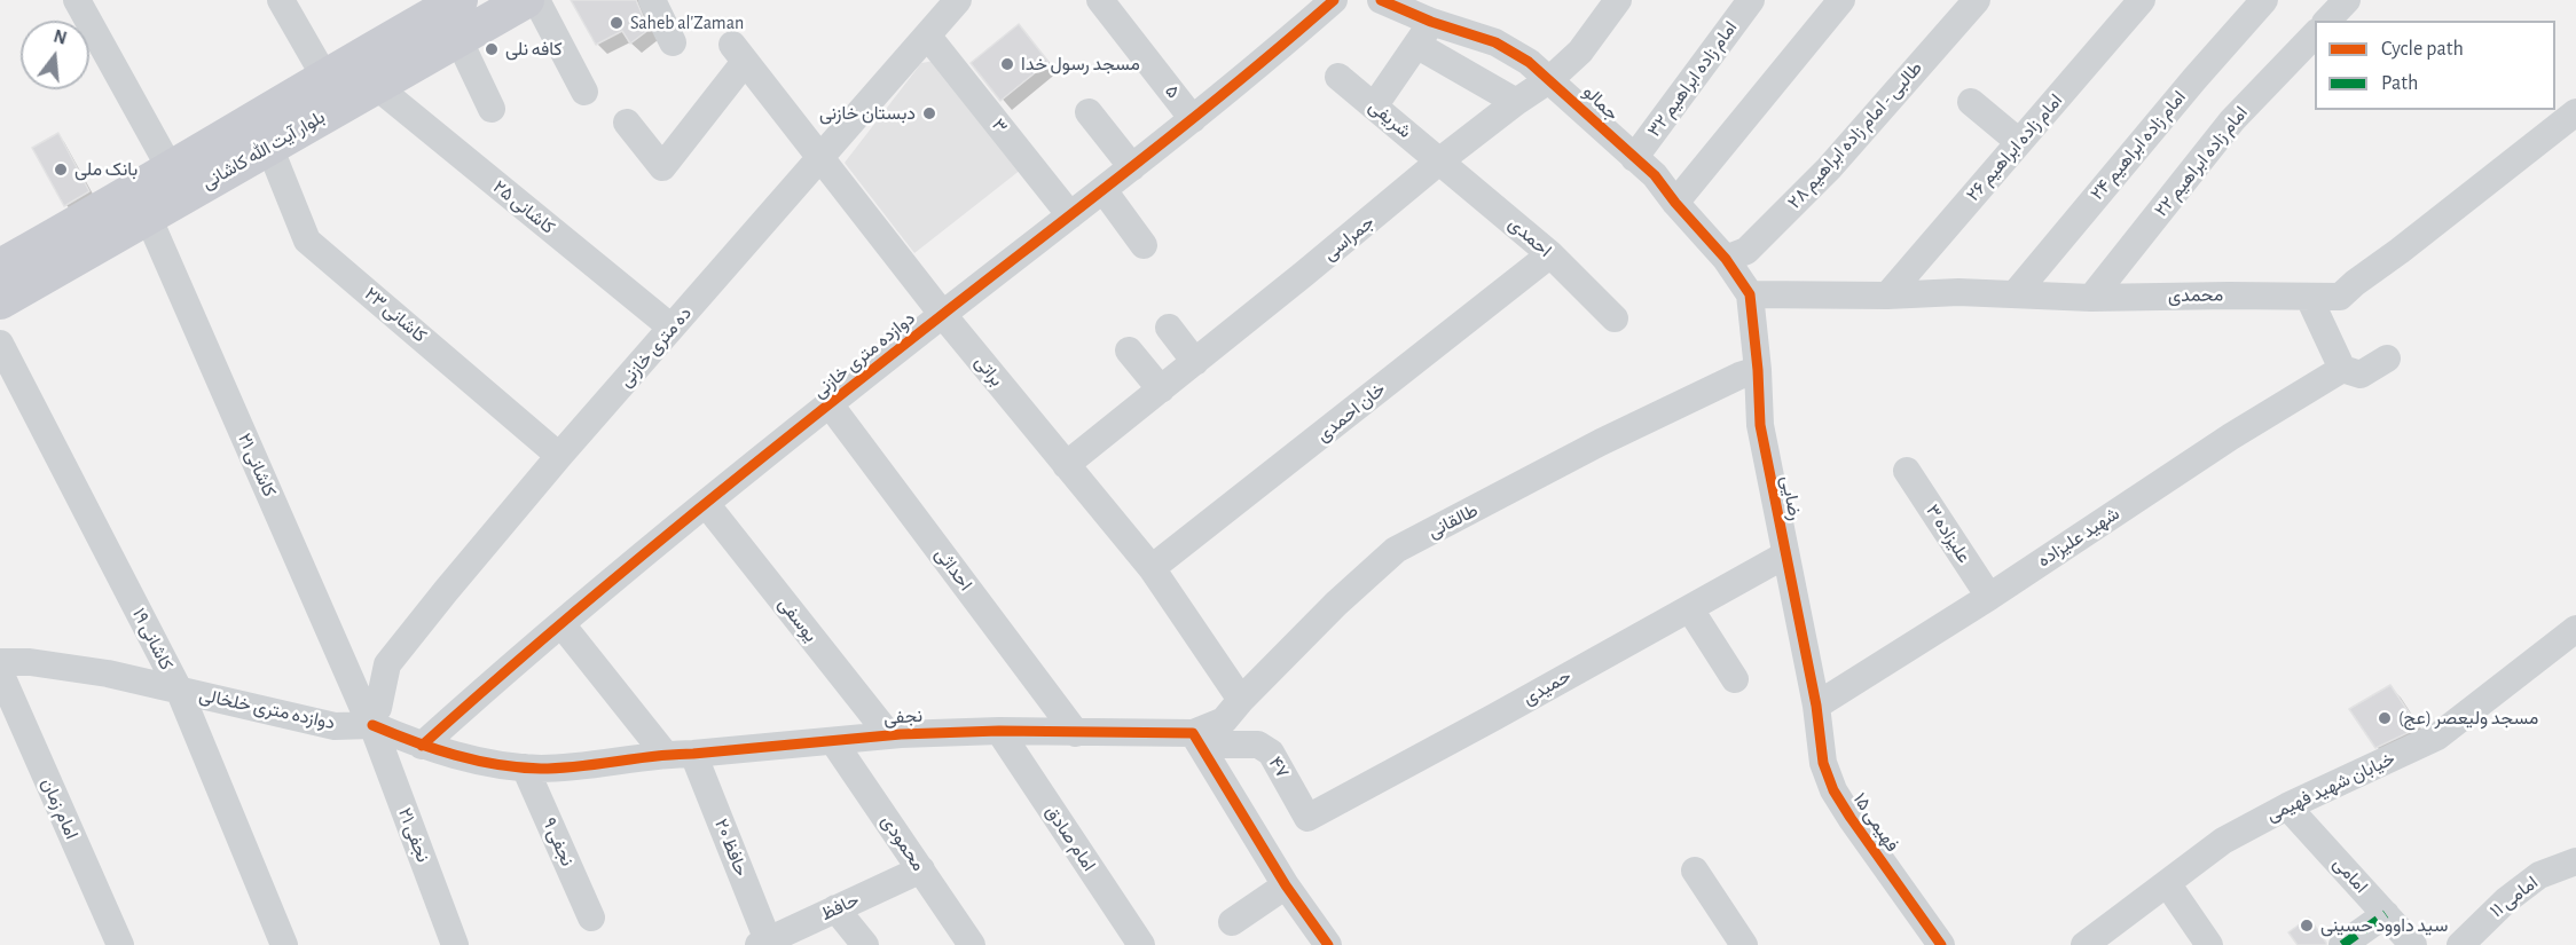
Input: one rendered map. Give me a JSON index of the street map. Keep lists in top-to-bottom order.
{
  "streets": {
    "main road": ["بلوار آیت الله کاشانی"],
    "street": [
      "امام زاده ابراهیم ۳۲",
      "۵",
      "جمالو",
      "شریفی",
      "۳",
      "طالبی - امام زاده ابراهیم ۲۸",
      "امام زاده ابراهیم ۲۴",
      "امام زاده ابراهیم ۲۶",
      "امام زاده ابراهیم ۲۲",
      "کاشانی ۲۵",
      "احمدی",
      "جمراسی",
      "محمدی",
      "کاشانی ۲۳",
      "ده متری خازنی",
      "دوازده متری خازنی",
      "براتی",
      "خان احمدی",
      "کاشانی ۲۱",
      "رضایی",
      "طالقانی",
      "علیزاده ۳",
      "شهید علیزاده",
      "احداثی",
      "یوسفی",
      "کاشانی ۱۹",
      "حمیدی",
      "دوازده متری خلخالی",
      "نجفی",
      "۴۷",
      "خیابان شهید فهیمی",
      "امام زمان",
      "فهیمی ۱۵",
      "نجفی ۲۱",
      "امام صادق",
      "نجفی ۹",
      "محمودی",
      "حافظ ۲۰",
      "امامی",
      "امامی ۱۱",
      "حافظ"
    ]
  },
  "crossings": [
    ["امام زاده ابراهیم ۳۲", "جمالو"],
    ["۵", "دوازده متری خازنی"],
    ["جمالو", "طالبی - امام زاده ابراهیم ۲۸"],
    ["جمالو", "جمراسی"],
    ["جمالو", "محمدی"],
    ["جمالو", "رضایی"],
    ["شریفی", "احمدی"],
    ["شریفی", "جمراسی"],
    ["۳", "ده متری خازنی"],
    ["۳", "دوازده متری خازنی"],
    ["امام زاده ابراهیم ۲۴", "محمدی"],
    ["امام زاده ابراهیم ۲۶", "محمدی"],
    ["بلوار آیت الله کاشانی", "کاشانی ۲۵"],
    ["بلوار آیت الله کاشانی", "کاشانی ۲۳"],
    ["بلوار آیت الله کاشانی", "کاشانی ۲۱"],
    ["امام زاده ابراهیم ۲۲", "محمدی"],
    ["کاشانی ۲۵", "ده متری خازنی"],
    ["احمدی", "جمراسی"],
    ["احمدی", "خان احمدی"],
    ["جمراسی", "براتی"],
    ["محمدی", "رضایی"],
    ["کاشانی ۲۳", "ده متری خازنی"],
    ["ده متری خازنی", "براتی"],
    ["ده متری خازنی", "کاشانی ۲۱"],
    ["ده متری خازنی", "دوازده متری خلخالی"],
    ["ده متری خازنی", "نجفی"],
    ["ده متری خازنی", "نجفی ۲۱"],
    ["دوازده متری خازنی", "براتی"],
    ["دوازده متری خازنی", "احداثی"],
    ["دوازده متری خازنی", "یوسفی"],
    ["دوازده متری خازنی", "نجفی"],
    ["براتی", "خان احمدی"],
    ["براتی", "طالقانی"],
    ["کاشانی ۲۱", "دوازده متری خلخالی"],
    ["کاشانی ۲۱", "نجفی"],
    ["کاشانی ۲۱", "نجفی ۲۱"],
    ["رضایی", "طالقانی"],
    ["رضایی", "شهید علیزاده"],
    ["رضایی", "حمیدی"],
    ["رضایی", "فهیمی ۱۵"],
    ["طالقانی", "نجفی"],
    ["طالقانی", "۴۷"],
    ["علیزاده ۳", "شهید علیزاده"],
    ["شهید علیزاده", "فهیمی ۱۵"],
    ["احداثی", "نجفی"],
    ["یوسفی", "نجفی"],
    ["کاشانی ۱۹", "دوازده متری خلخالی"],
    ["حمیدی", "۴۷"],
    ["دوازده متری خلخالی", "نجفی"],
    ["دوازده متری خلخالی", "نجفی ۲۱"],
    ["نجفی", "۴۷"],
    ["نجفی", "نجفی ۲۱"],
    ["نجفی", "امام صادق"],
    ["نجفی", "نجفی ۹"],
    ["نجفی", "محمودی"],
    ["نجفی", "حافظ ۲۰"],
    ["خیابان شهید فهیمی", "امامی"],
    ["محمودی", "حافظ"],
    ["حافظ ۲۰", "حافظ"]
  ],
  "places": [
    "Saheb al'Zaman",
    "کافه نلی",
    "مسجد رسول خدا",
    "دبستان خازنی",
    "بانک ملی",
    "مسجد ولیعصر (عج)",
    "سید داوود حسینی"
  ],
  "legend": ["Cycle path", "Path"],
  "north": "top"
}
